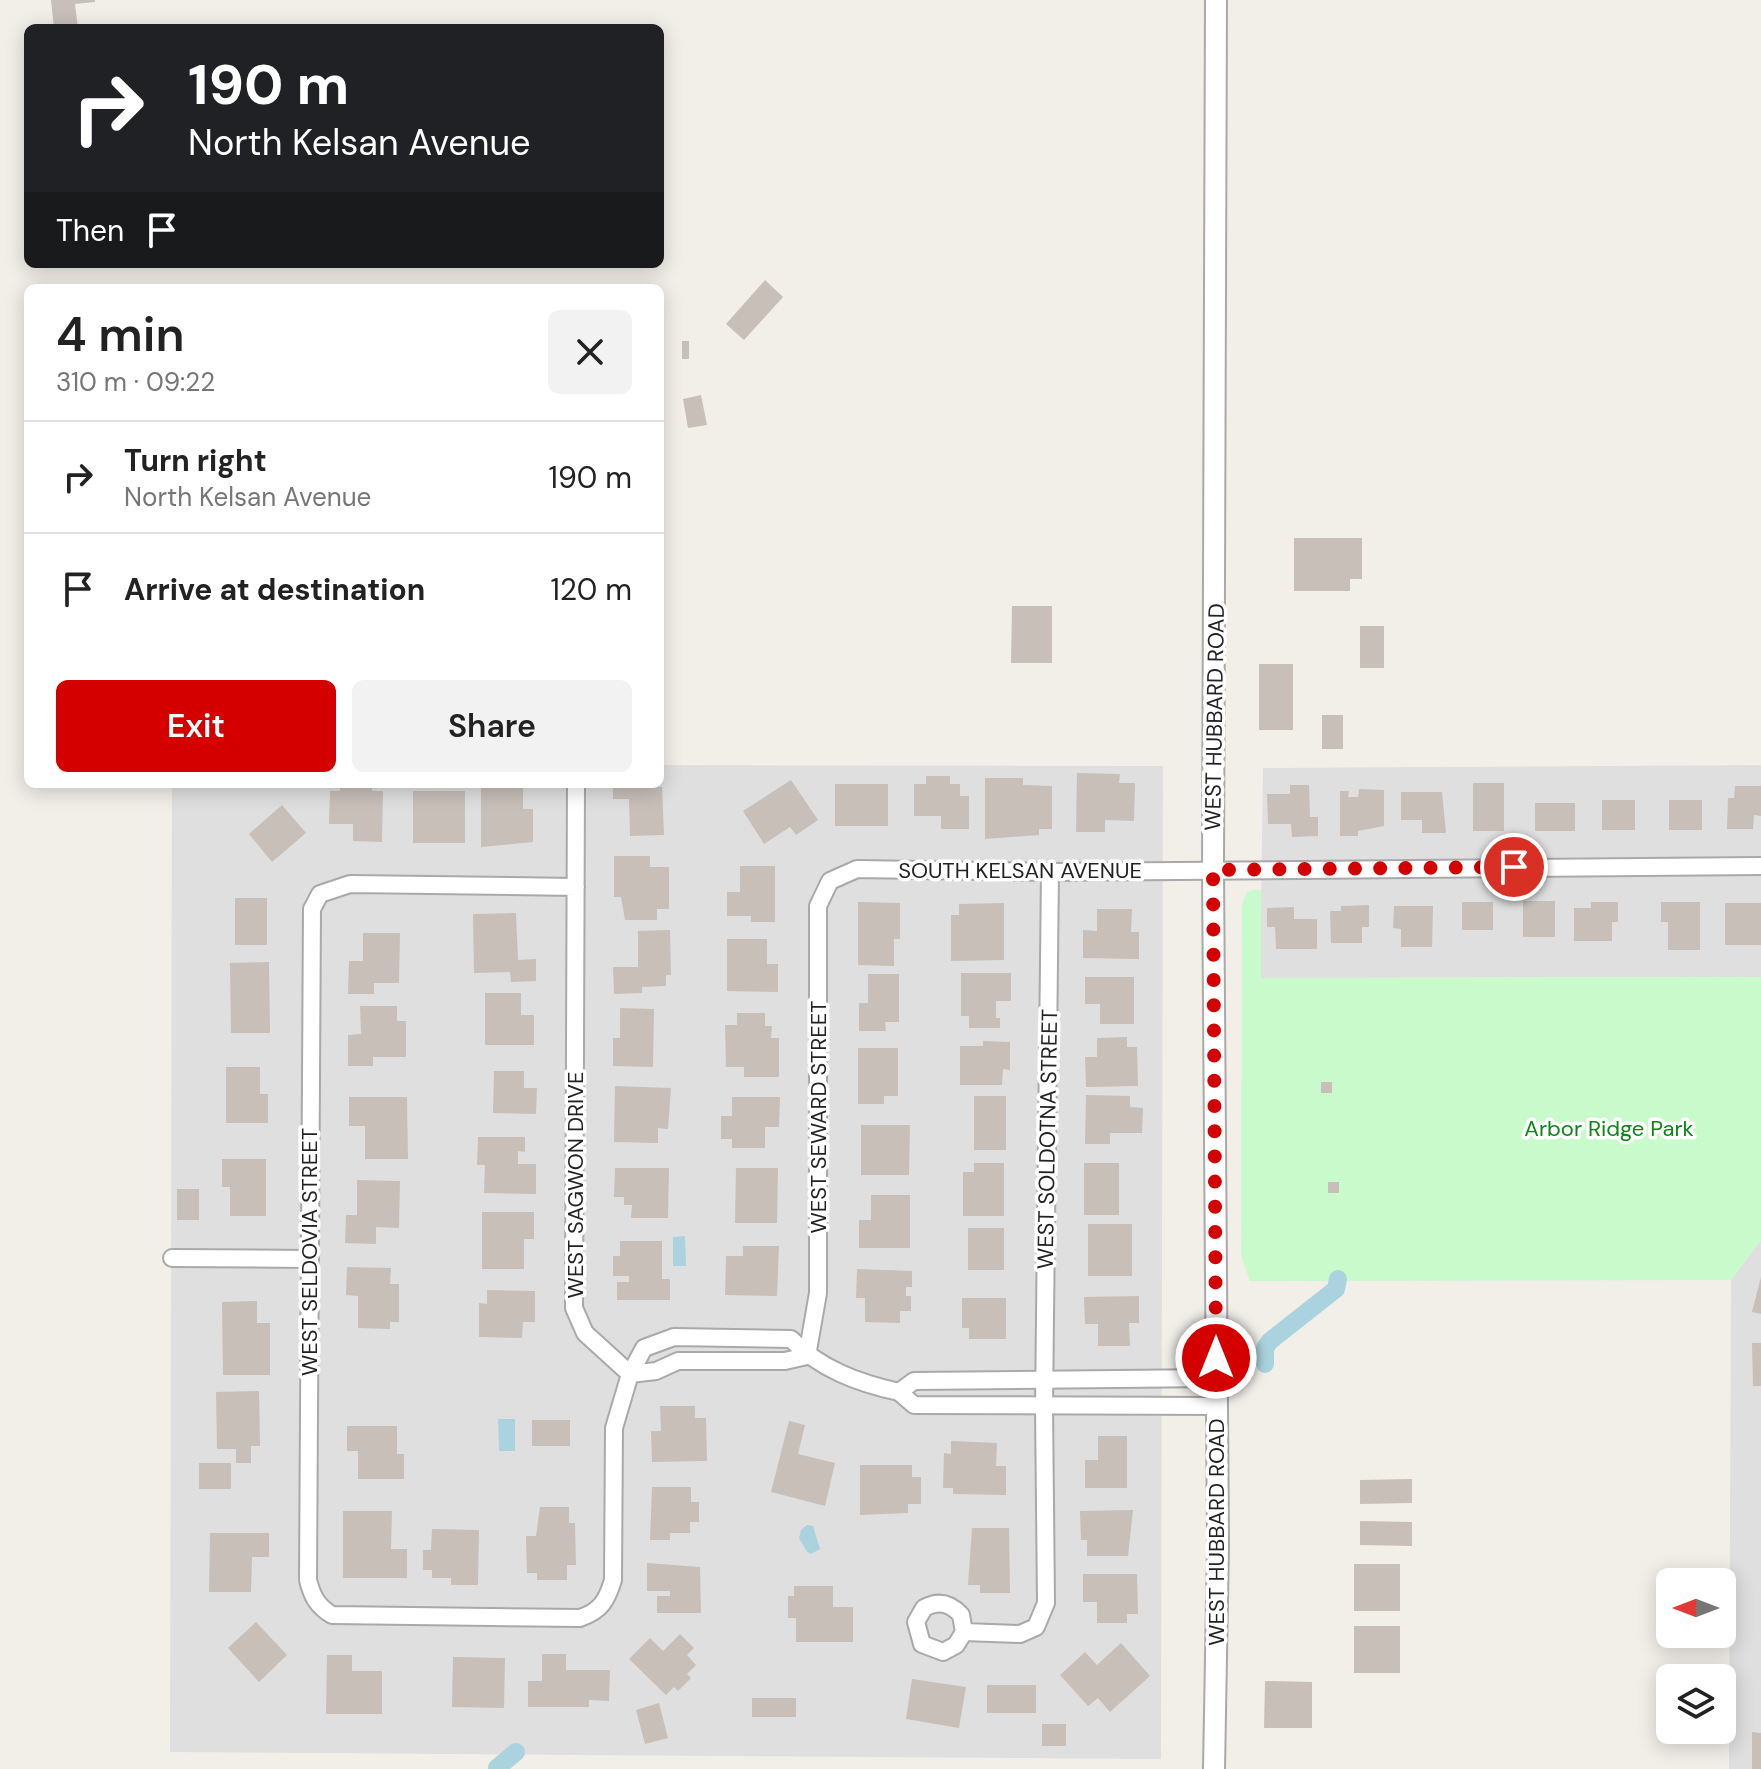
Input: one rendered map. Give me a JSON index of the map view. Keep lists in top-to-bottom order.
{
  "streets": {
    "street": [
      "WEST HUBBARD ROAD",
      "SOUTH KELSAN AVENUE",
      "WEST SEWARD STREET",
      "WEST SOLDOTNA STREET",
      "WEST SAGWON DRIVE",
      "WEST SELDOVIA STREET"
    ]
  },
  "crossings": [
    ["WEST HUBBARD ROAD", "SOUTH KELSAN AVENUE"],
    ["SOUTH KELSAN AVENUE", "WEST SEWARD STREET"],
    ["SOUTH KELSAN AVENUE", "WEST SOLDOTNA STREET"],
    ["WEST SAGWON DRIVE", "WEST SELDOVIA STREET"]
  ],
  "parks": ["Arbor Ridge Park"],
  "north": "left",
  "page": {
    "turn": ["190 m", "North Kelsan Avenue"],
    "then": "Then",
    "heading": ["4 min", "310 m · 09:22"],
    "list": [
      {
        "name": "Turn right",
        "note": "North Kelsan Avenue",
        "value": "190 m"
      },
      {
        "name": "Arrive at destination",
        "value": "120 m"
      }
    ],
    "buttons": ["Exit", "Share"]
  }
}
